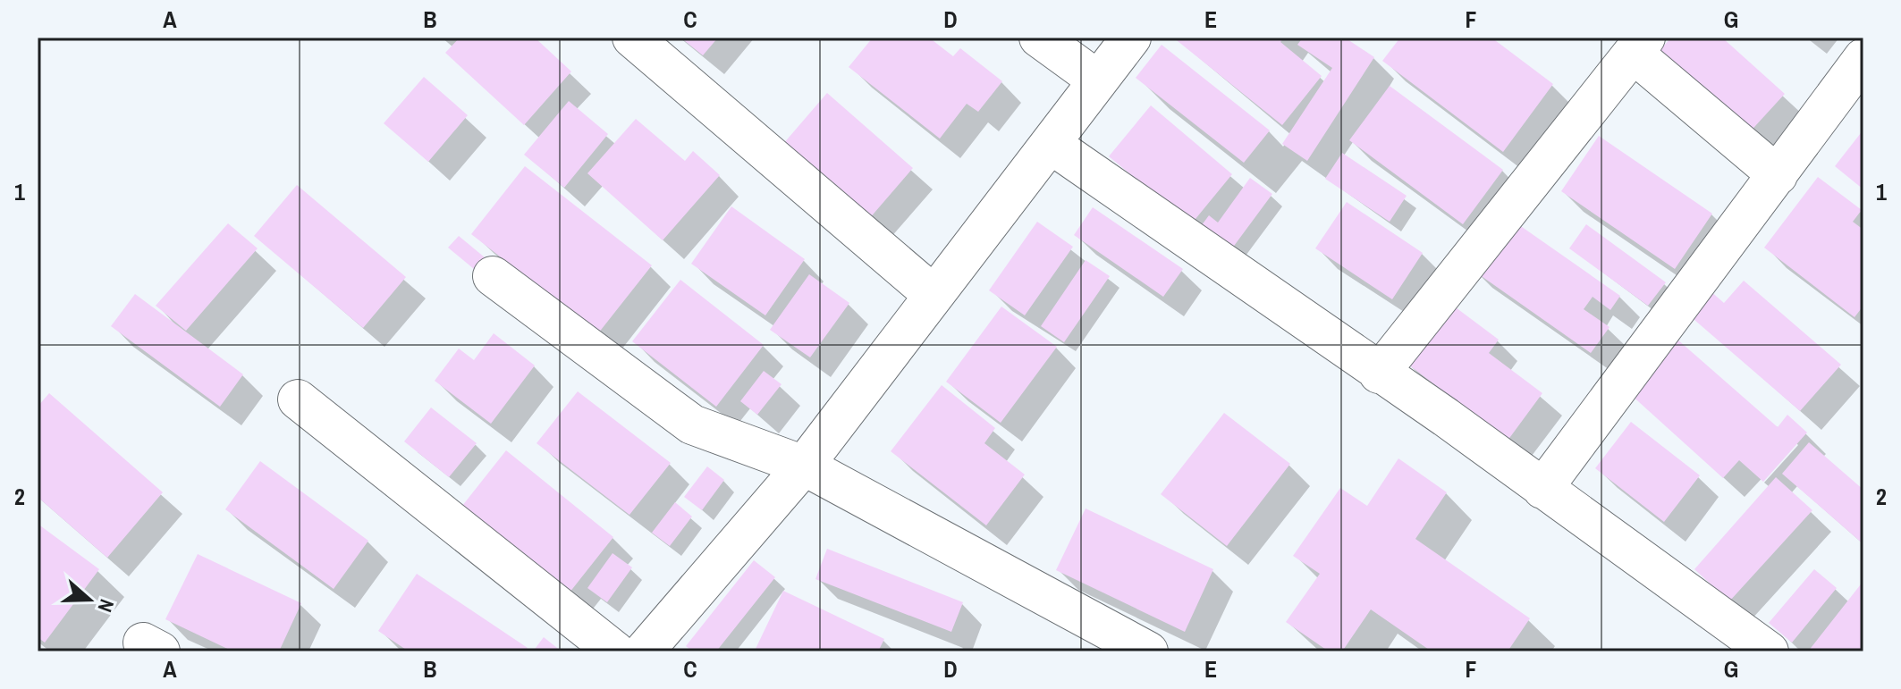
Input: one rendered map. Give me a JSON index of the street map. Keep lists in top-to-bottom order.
{
  "north": "right",
  "grid": {
    "columns": [
      "A",
      "B",
      "C",
      "D",
      "E",
      "F",
      "G"
    ],
    "rows": ["1", "2"]
  }
}
